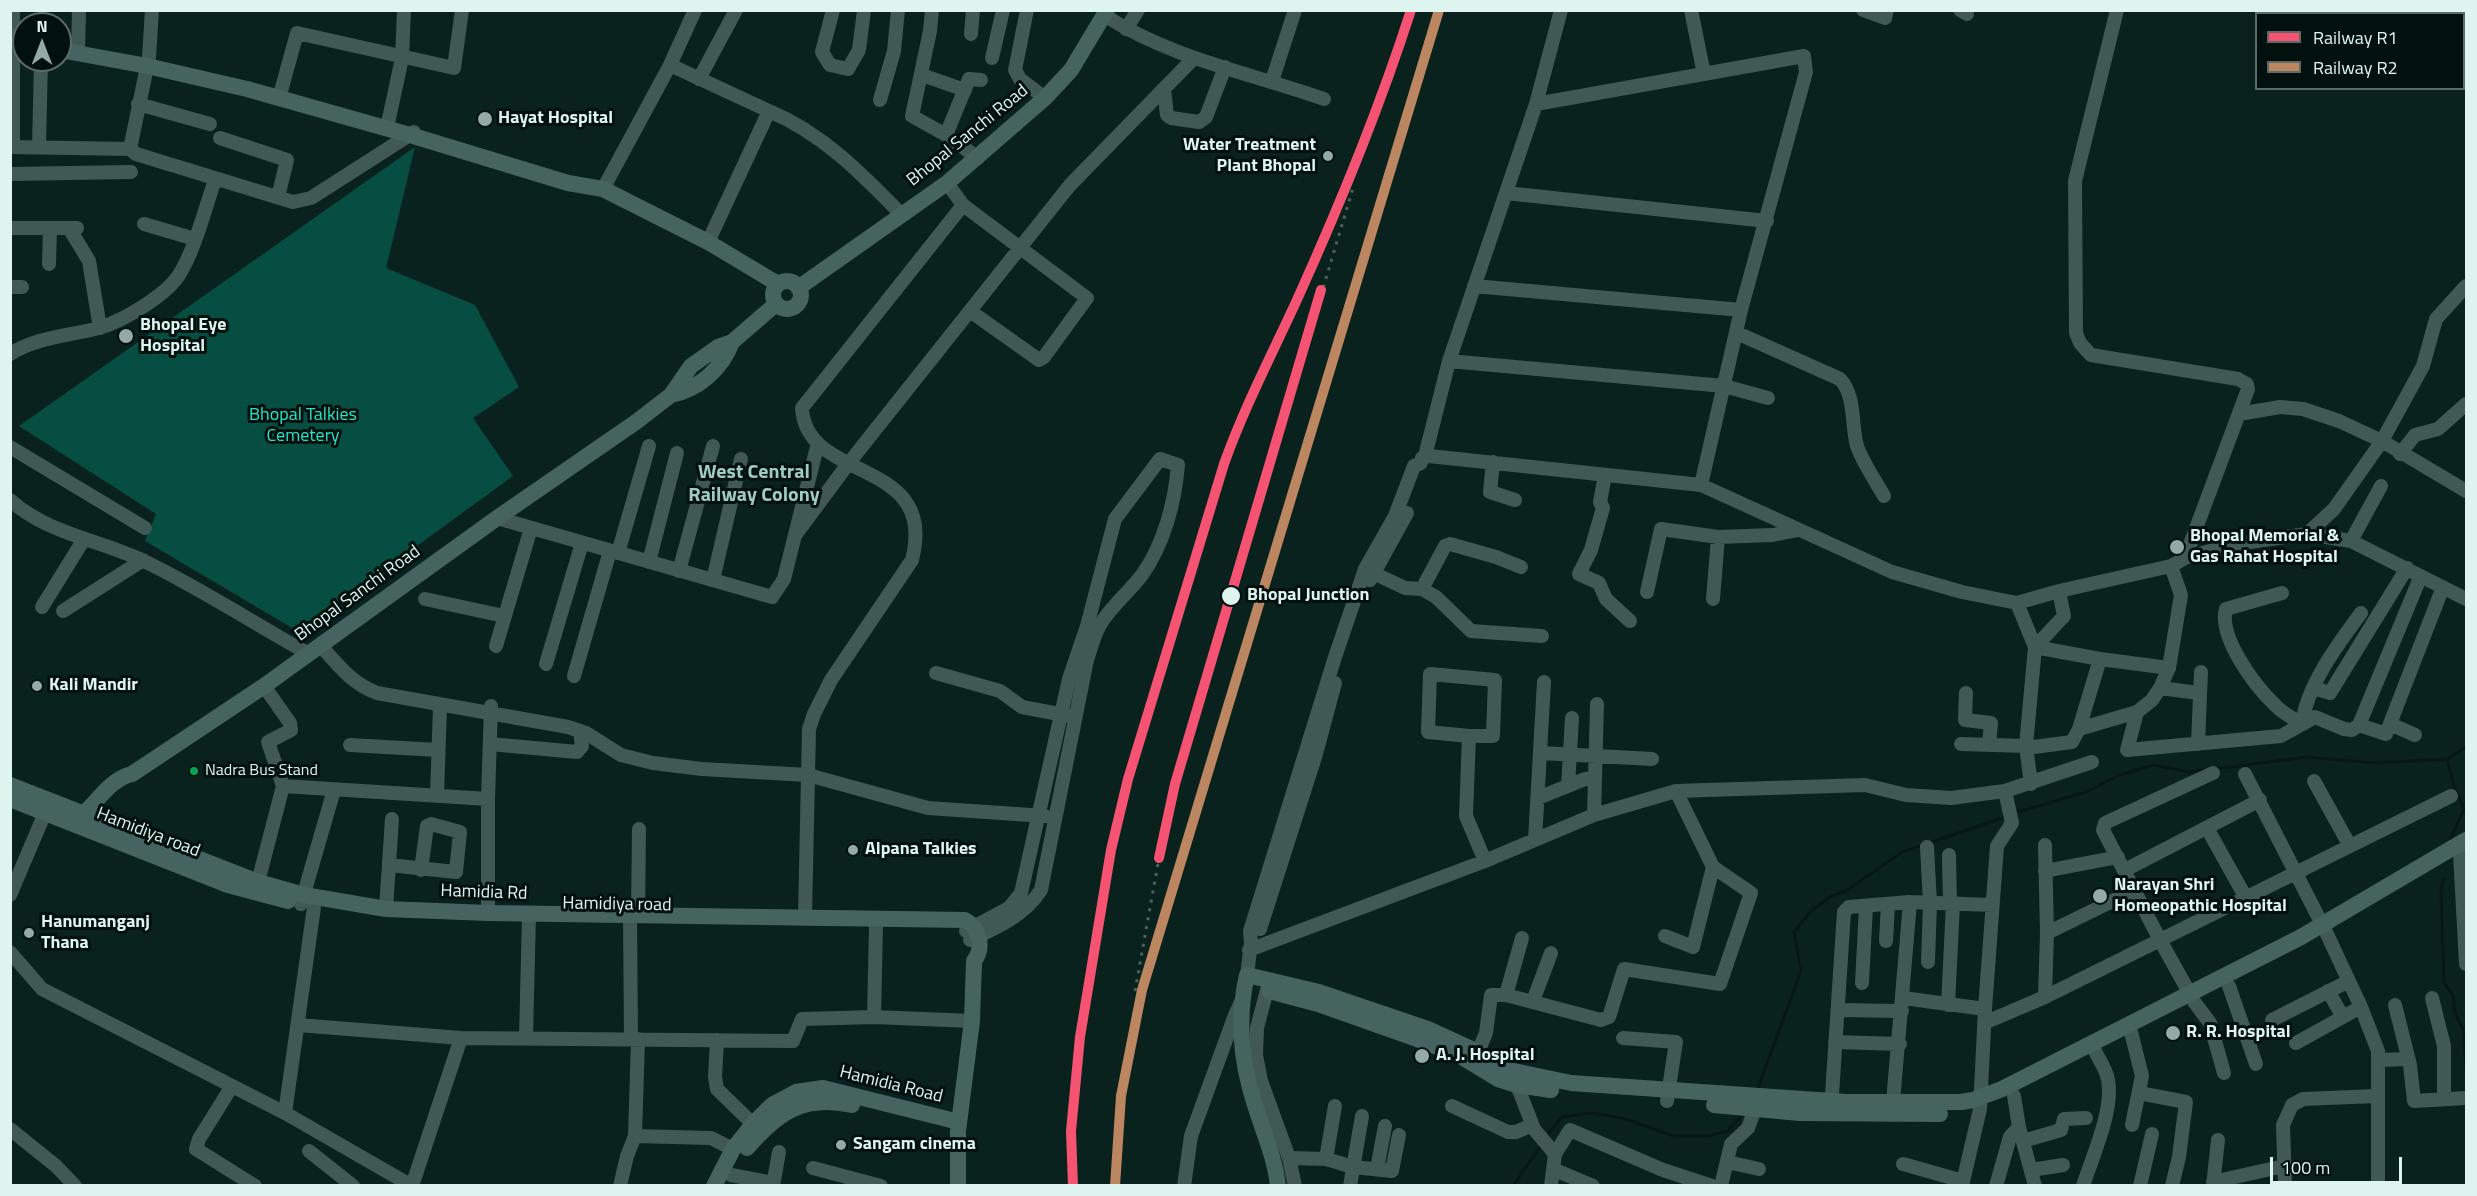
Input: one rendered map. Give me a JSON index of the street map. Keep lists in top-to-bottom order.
{
  "streets": {
    "main road": [
      "Bhopal Sanchi Road",
      "Hamidiya road",
      "Hamidia Rd",
      "Hamidia Road"
    ]
  },
  "crossings": [
    ["Bhopal Sanchi Road", "Hamidiya road"],
    ["Bhopal Sanchi Road", "Hamidia Rd"],
    ["Hamidiya road", "Hamidia Rd"]
  ],
  "districts": ["West Central Railway Colony"],
  "parks": ["Bhopal Talkies Cemetery"],
  "places": [
    "Hayat Hospital",
    "Water Treatment Plant Bhopal",
    "Bhopal Eye Hospital",
    "Bhopal Memorial & Gas Rahat Hospital",
    "Bhopal Junction",
    "Kali Mandir",
    "Nadra Bus Stand",
    "Alpana Talkies",
    "Narayan Shri Homeopathic Hospital",
    "Hanumanganj Thana",
    "R. R. Hospital",
    "A. J. Hospital",
    "Sangam cinema"
  ],
  "lines": ["rail line R1", "rail line R2"],
  "legend": ["Railway R1", "Railway R2"],
  "scale_bar": "100 m",
  "north": "top"
}
